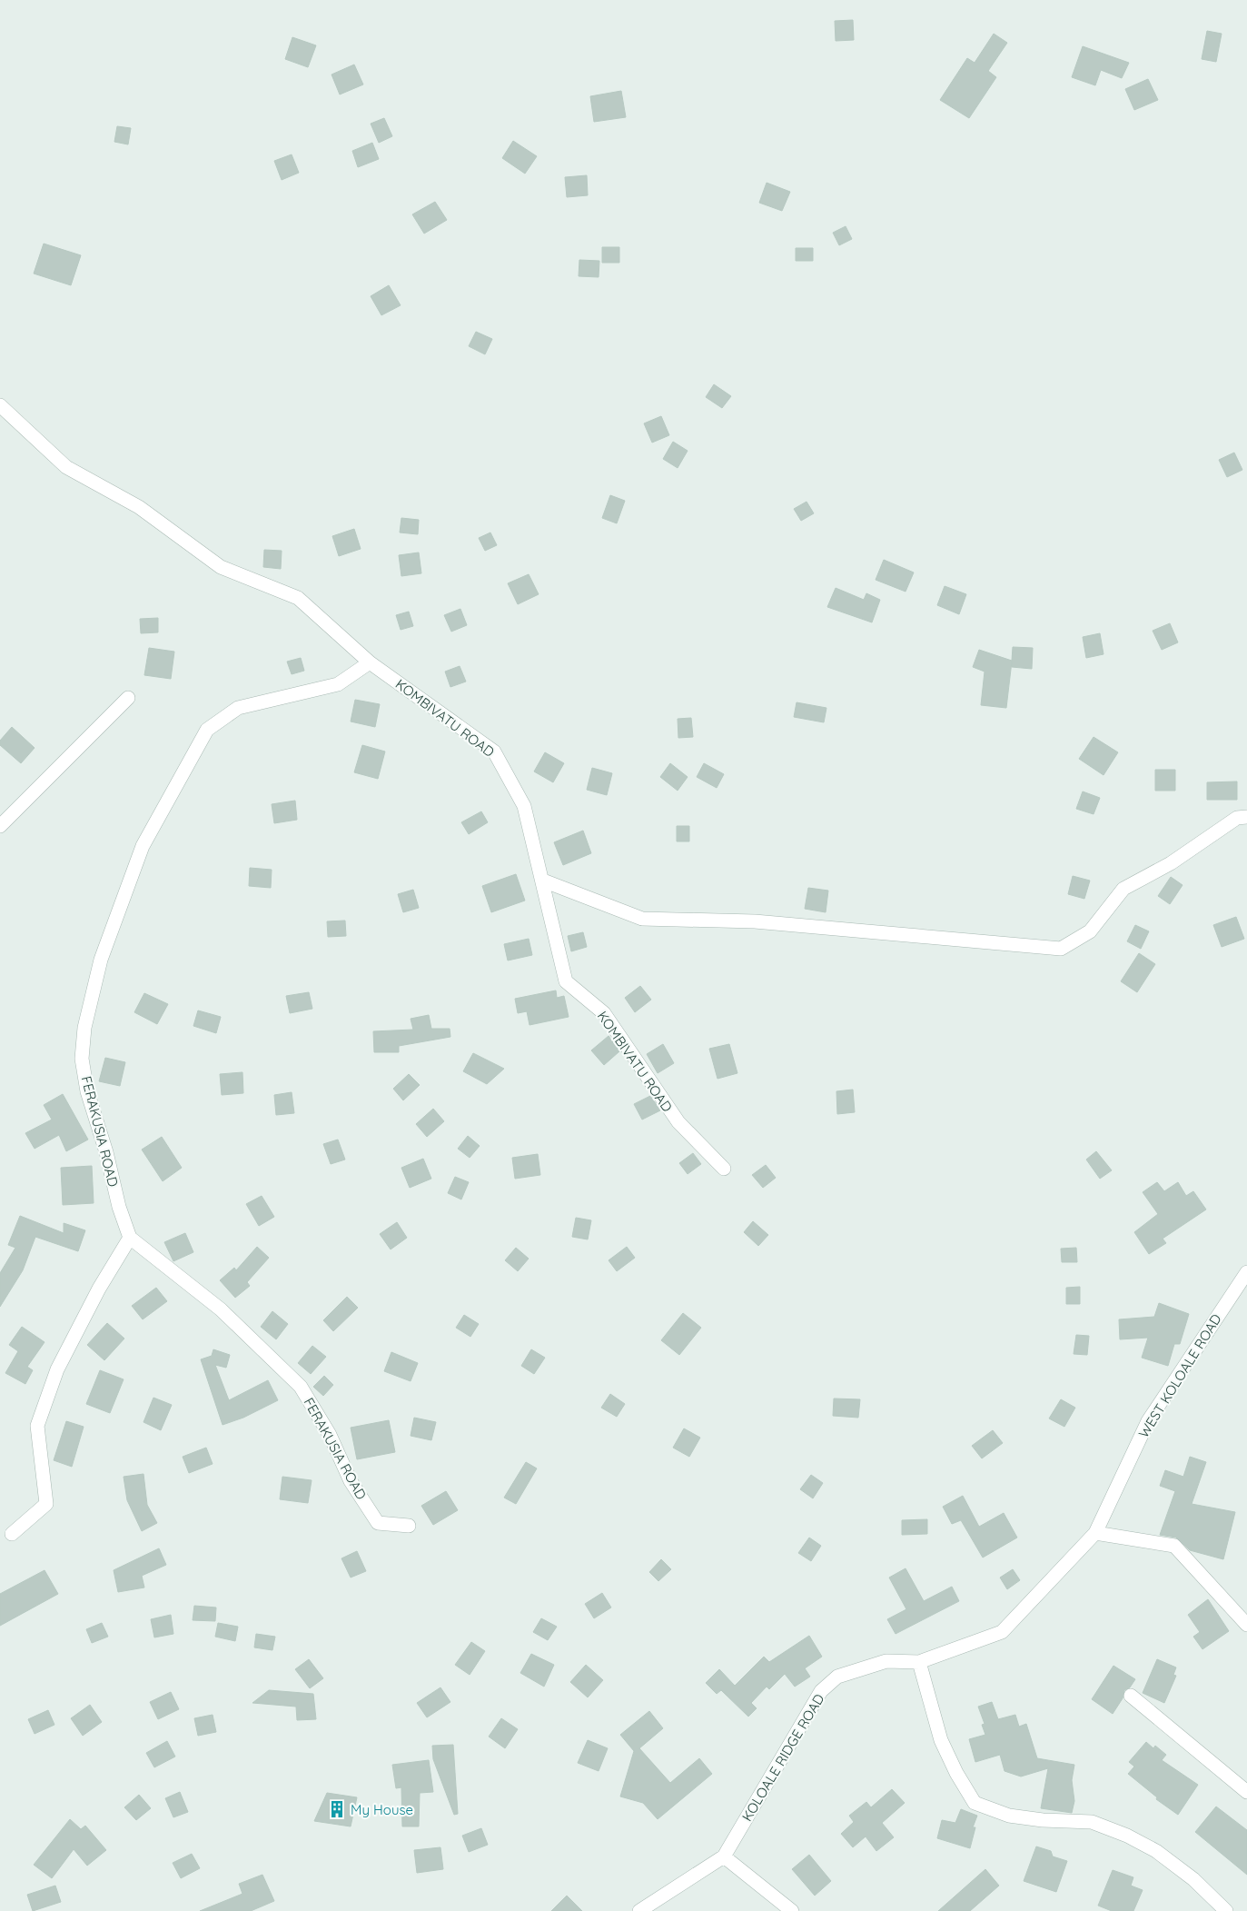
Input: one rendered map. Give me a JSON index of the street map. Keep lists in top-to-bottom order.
{
  "streets": {
    "street": [
      "KOMBIVATU ROAD",
      "FERAKUSIA ROAD",
      "WEST KOLOALE ROAD",
      "KOLOALE RIDGE ROAD"
    ]
  },
  "crossings": [
    ["KOMBIVATU ROAD", "FERAKUSIA ROAD"],
    ["WEST KOLOALE ROAD", "KOLOALE RIDGE ROAD"]
  ],
  "places": {
    "building": ["My House"]
  }
}
